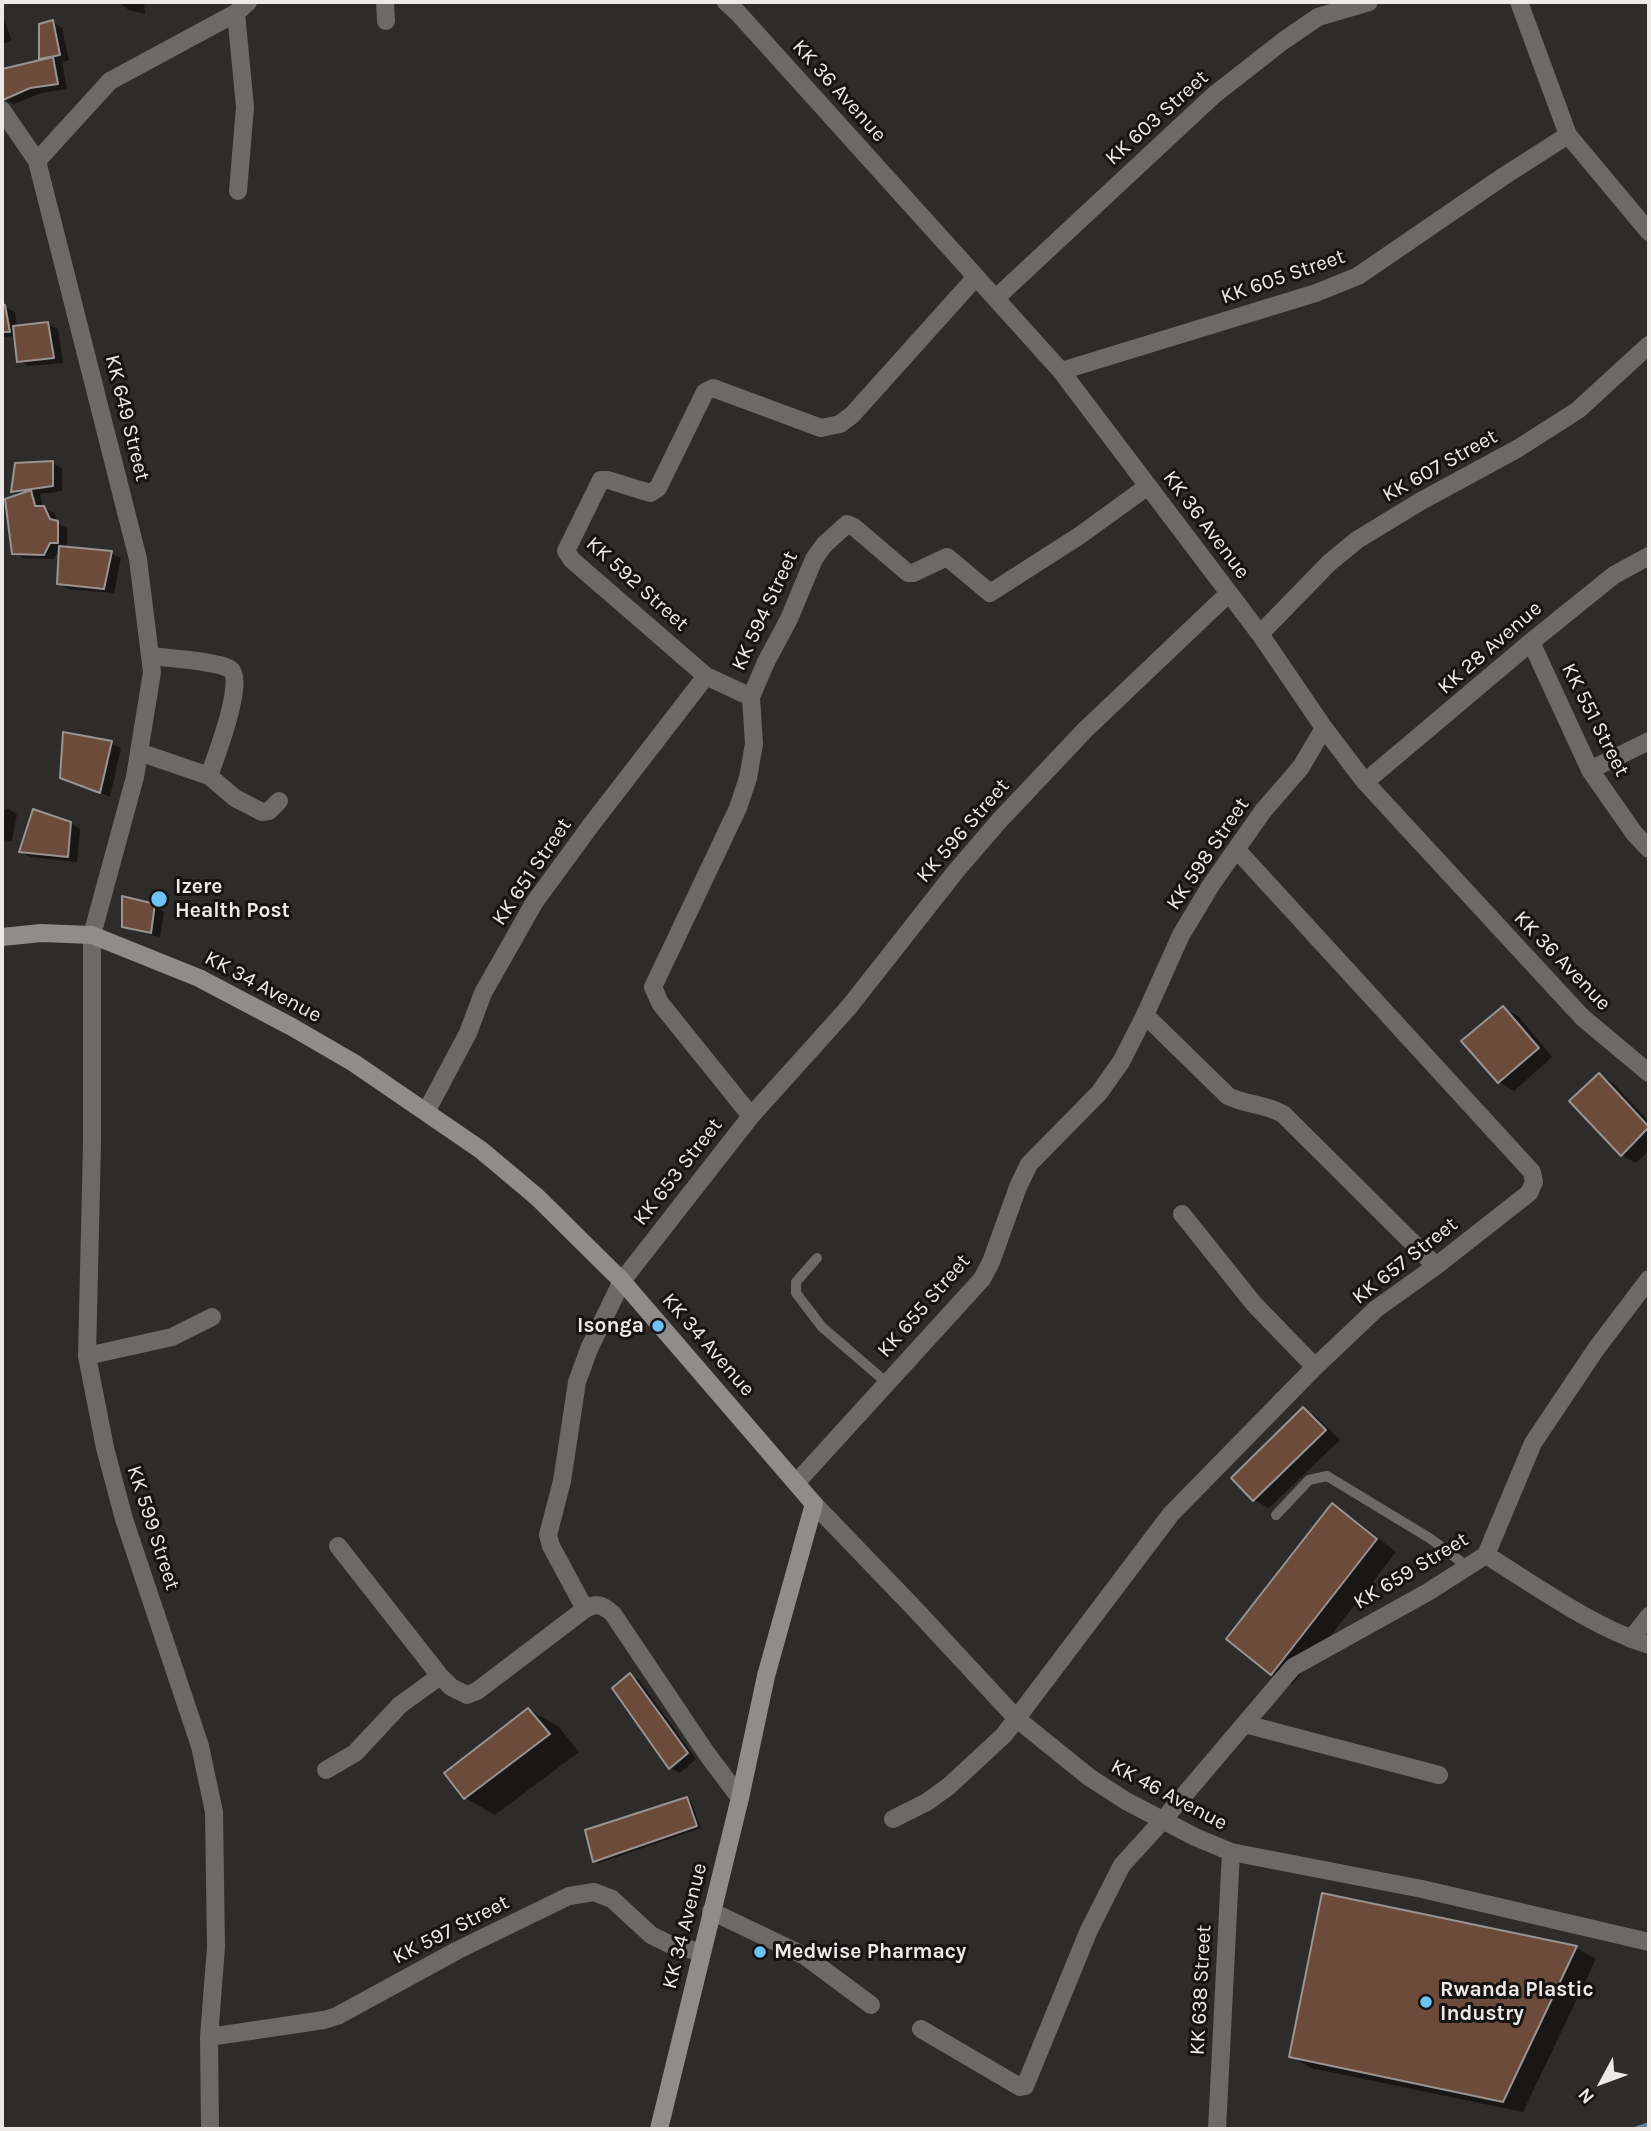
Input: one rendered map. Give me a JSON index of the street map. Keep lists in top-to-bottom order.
{
  "streets": {
    "main road": ["KK 34 Avenue"],
    "street": [
      "KK 36 Avenue",
      "KK 603 Street",
      "KK 605 Street",
      "KK 649 Street",
      "KK 607 Street",
      "KK 592 Street",
      "KK 594 Street",
      "KK 28 Avenue",
      "KK 551 Street",
      "KK 596 Street",
      "KK 598 Street",
      "KK 651 Street",
      "KK 653 Street",
      "KK 657 Street",
      "KK 655 Street",
      "KK 599 Street",
      "KK 659 Street",
      "KK 46 Avenue",
      "KK 597 Street",
      "KK 638 Street"
    ]
  },
  "crossings": [
    ["KK 36 Avenue", "KK 603 Street"],
    ["KK 36 Avenue", "KK 605 Street"],
    ["KK 36 Avenue", "KK 607 Street"],
    ["KK 36 Avenue", "KK 592 Street"],
    ["KK 36 Avenue", "KK 594 Street"],
    ["KK 36 Avenue", "KK 28 Avenue"],
    ["KK 36 Avenue", "KK 596 Street"],
    ["KK 36 Avenue", "KK 598 Street"],
    ["KK 649 Street", "KK 34 Avenue"],
    ["KK 649 Street", "KK 599 Street"],
    ["KK 592 Street", "KK 594 Street"],
    ["KK 592 Street", "KK 651 Street"],
    ["KK 594 Street", "KK 653 Street"],
    ["KK 28 Avenue", "KK 551 Street"],
    ["KK 596 Street", "KK 653 Street"],
    ["KK 598 Street", "KK 657 Street"],
    ["KK 598 Street", "KK 655 Street"],
    ["KK 651 Street", "KK 34 Avenue"],
    ["KK 34 Avenue", "KK 653 Street"],
    ["KK 34 Avenue", "KK 655 Street"],
    ["KK 34 Avenue", "KK 599 Street"],
    ["KK 34 Avenue", "KK 46 Avenue"],
    ["KK 34 Avenue", "KK 597 Street"],
    ["KK 657 Street", "KK 46 Avenue"],
    ["KK 599 Street", "KK 597 Street"],
    ["KK 659 Street", "KK 46 Avenue"],
    ["KK 46 Avenue", "KK 638 Street"]
  ],
  "places": [
    "Izere Health Post",
    "Isonga",
    "Medwise Pharmacy",
    "Rwanda Plastic Industry"
  ],
  "north": "bottom left"
}
